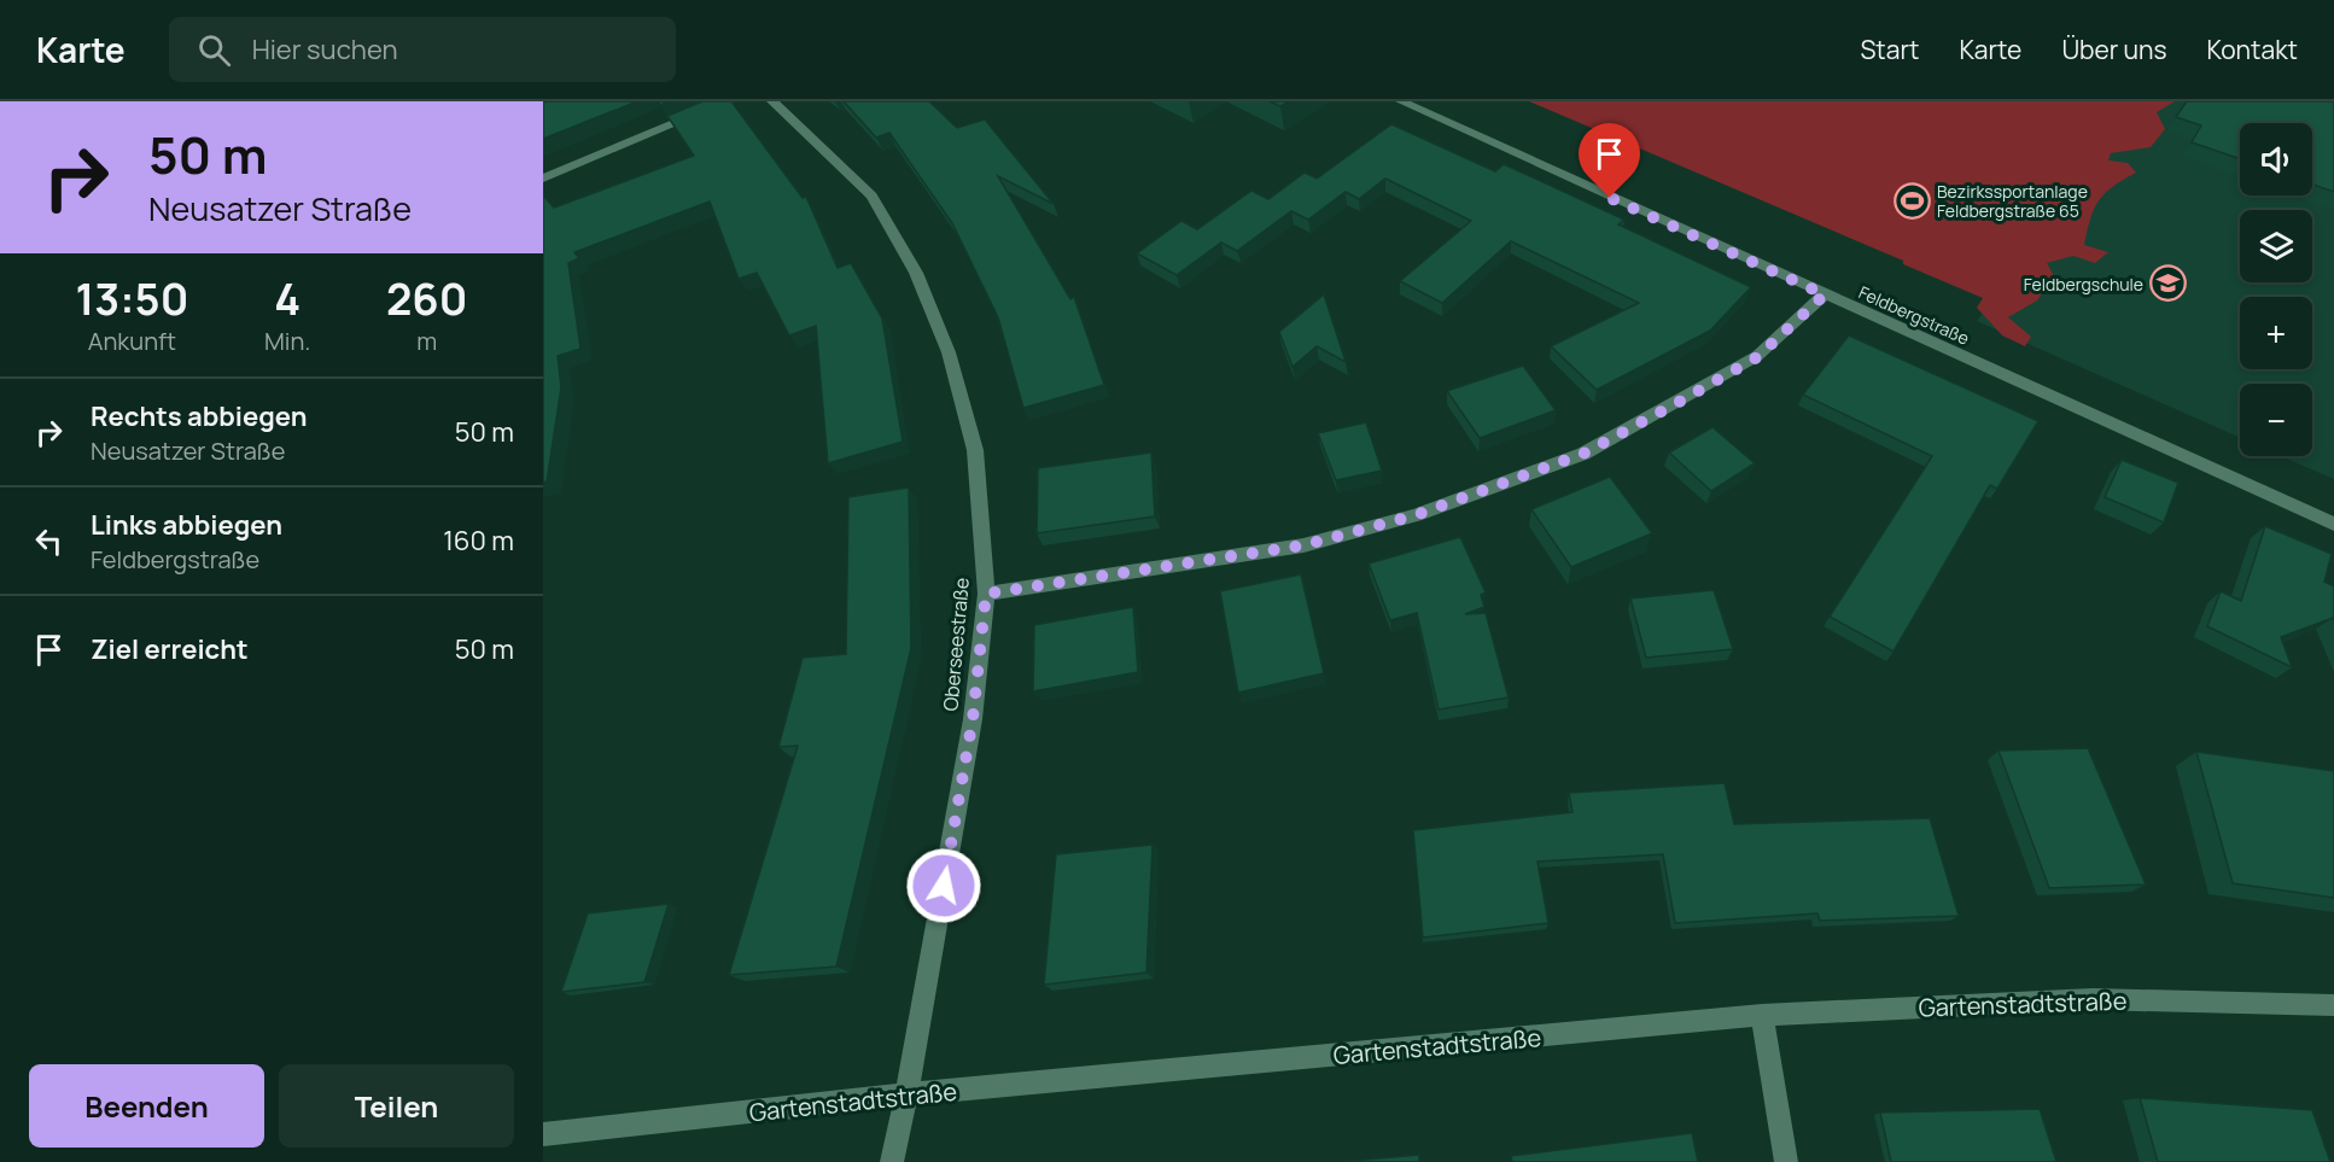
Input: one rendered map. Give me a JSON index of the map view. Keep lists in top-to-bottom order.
{
  "streets": {
    "street": ["Feldbergstraße", "Oberseestraße", "Gartenstadtstraße"]
  },
  "crossings": [
    ["Oberseestraße", "Gartenstadtstraße"]
  ],
  "places": {
    "sports": ["Bezirkssportanlage Feldbergstraße 65"],
    "school or university": ["Feldbergschule"]
  },
  "page": {
    "header": "Karte",
    "search": "Hier suchen",
    "nav": [
      "Start",
      "Karte",
      "Über uns",
      "Kontakt"
    ],
    "turn": ["50 m", "Neusatzer Straße"],
    "map_buttons": ["+", "−"],
    "eta": [
      "13:50",
      "Ankunft",
      "4",
      "Min.",
      "260",
      "m"
    ],
    "list": [
      {
        "name": "Rechts abbiegen",
        "note": "Neusatzer Straße",
        "value": "50 m"
      },
      {
        "name": "Links abbiegen",
        "note": "Feldbergstraße",
        "value": "160 m"
      },
      {
        "name": "Ziel erreicht",
        "value": "50 m"
      }
    ],
    "buttons": ["Beenden", "Teilen"]
  }
}
